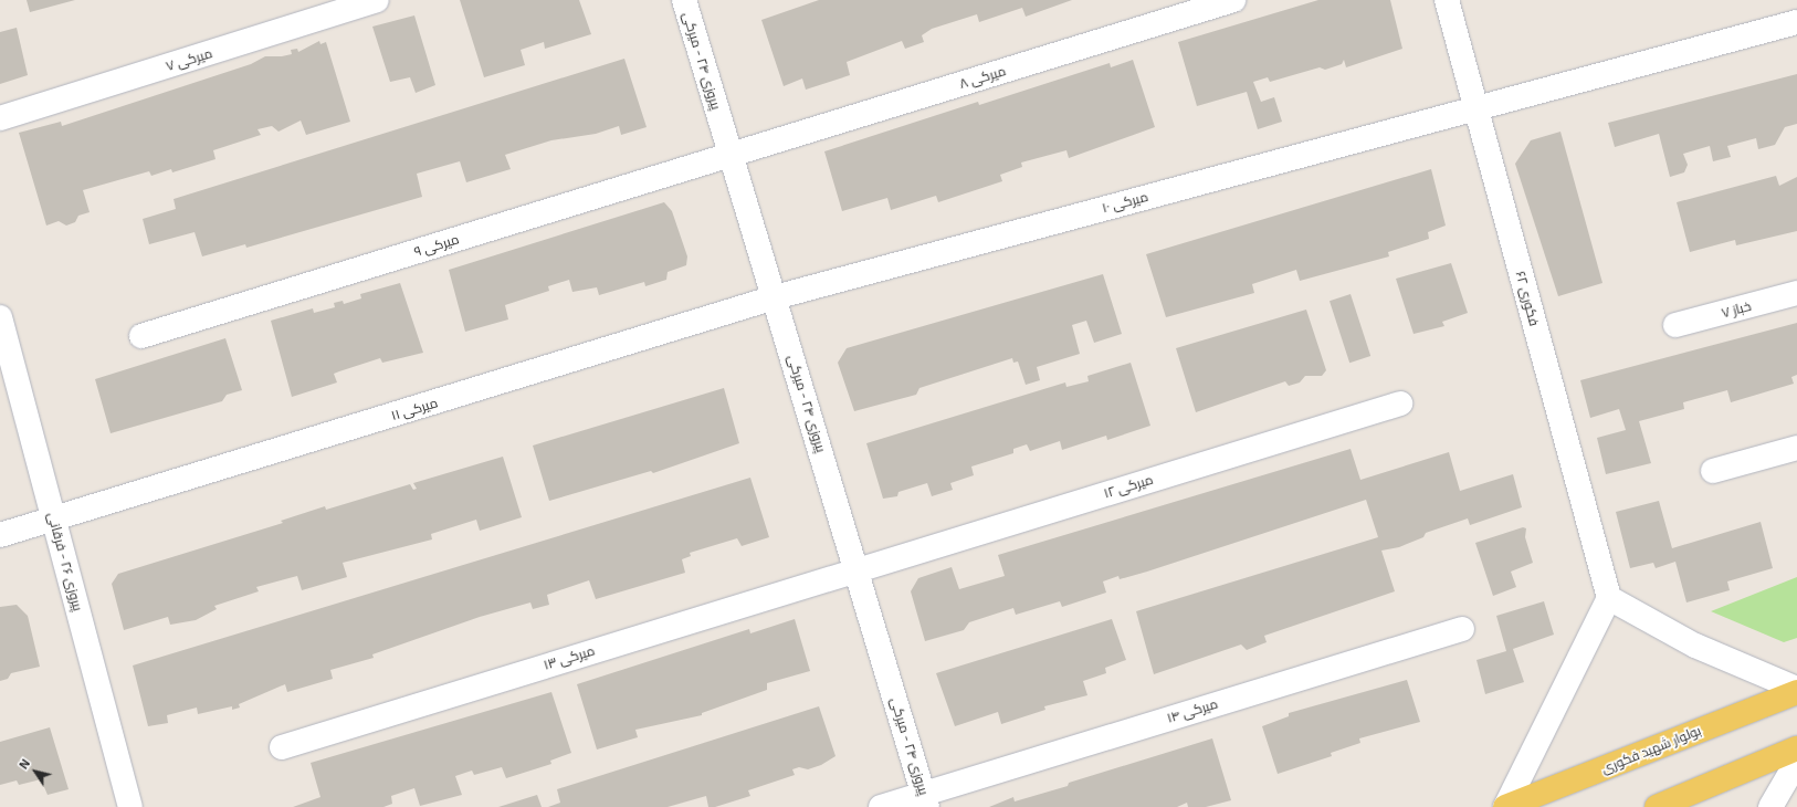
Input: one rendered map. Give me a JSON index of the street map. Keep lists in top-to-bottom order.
{
  "streets": {
    "main road": ["بولوار شهید فکوری"],
    "street": [
      "میرکی ۷",
      "پیروزی ۲۴ - میرکی",
      "میرکی ۸",
      "میرکی ۱۰",
      "میرکی ۹",
      "فکوری ۶۲",
      "خباز ۷",
      "میرکی ۱۱",
      "میرکی ۱۲",
      "پیروزی ۲۶ - فرقانی",
      "میرکی ۱۳",
      "میرکی ۱۴"
    ]
  },
  "crossings": [
    ["پیروزی ۲۴ - میرکی", "میرکی ۸"],
    ["پیروزی ۲۴ - میرکی", "میرکی ۱۰"],
    ["پیروزی ۲۴ - میرکی", "میرکی ۹"],
    ["پیروزی ۲۴ - میرکی", "میرکی ۱۱"],
    ["پیروزی ۲۴ - میرکی", "میرکی ۱۲"],
    ["پیروزی ۲۴ - میرکی", "میرکی ۱۳"],
    ["پیروزی ۲۴ - میرکی", "میرکی ۱۴"],
    ["میرکی ۸", "میرکی ۹"],
    ["میرکی ۱۰", "فکوری ۶۲"],
    ["میرکی ۱۰", "میرکی ۱۱"],
    ["میرکی ۱۱", "پیروزی ۲۶ - فرقانی"],
    ["میرکی ۱۲", "میرکی ۱۳"]
  ],
  "north": "top left"
}
